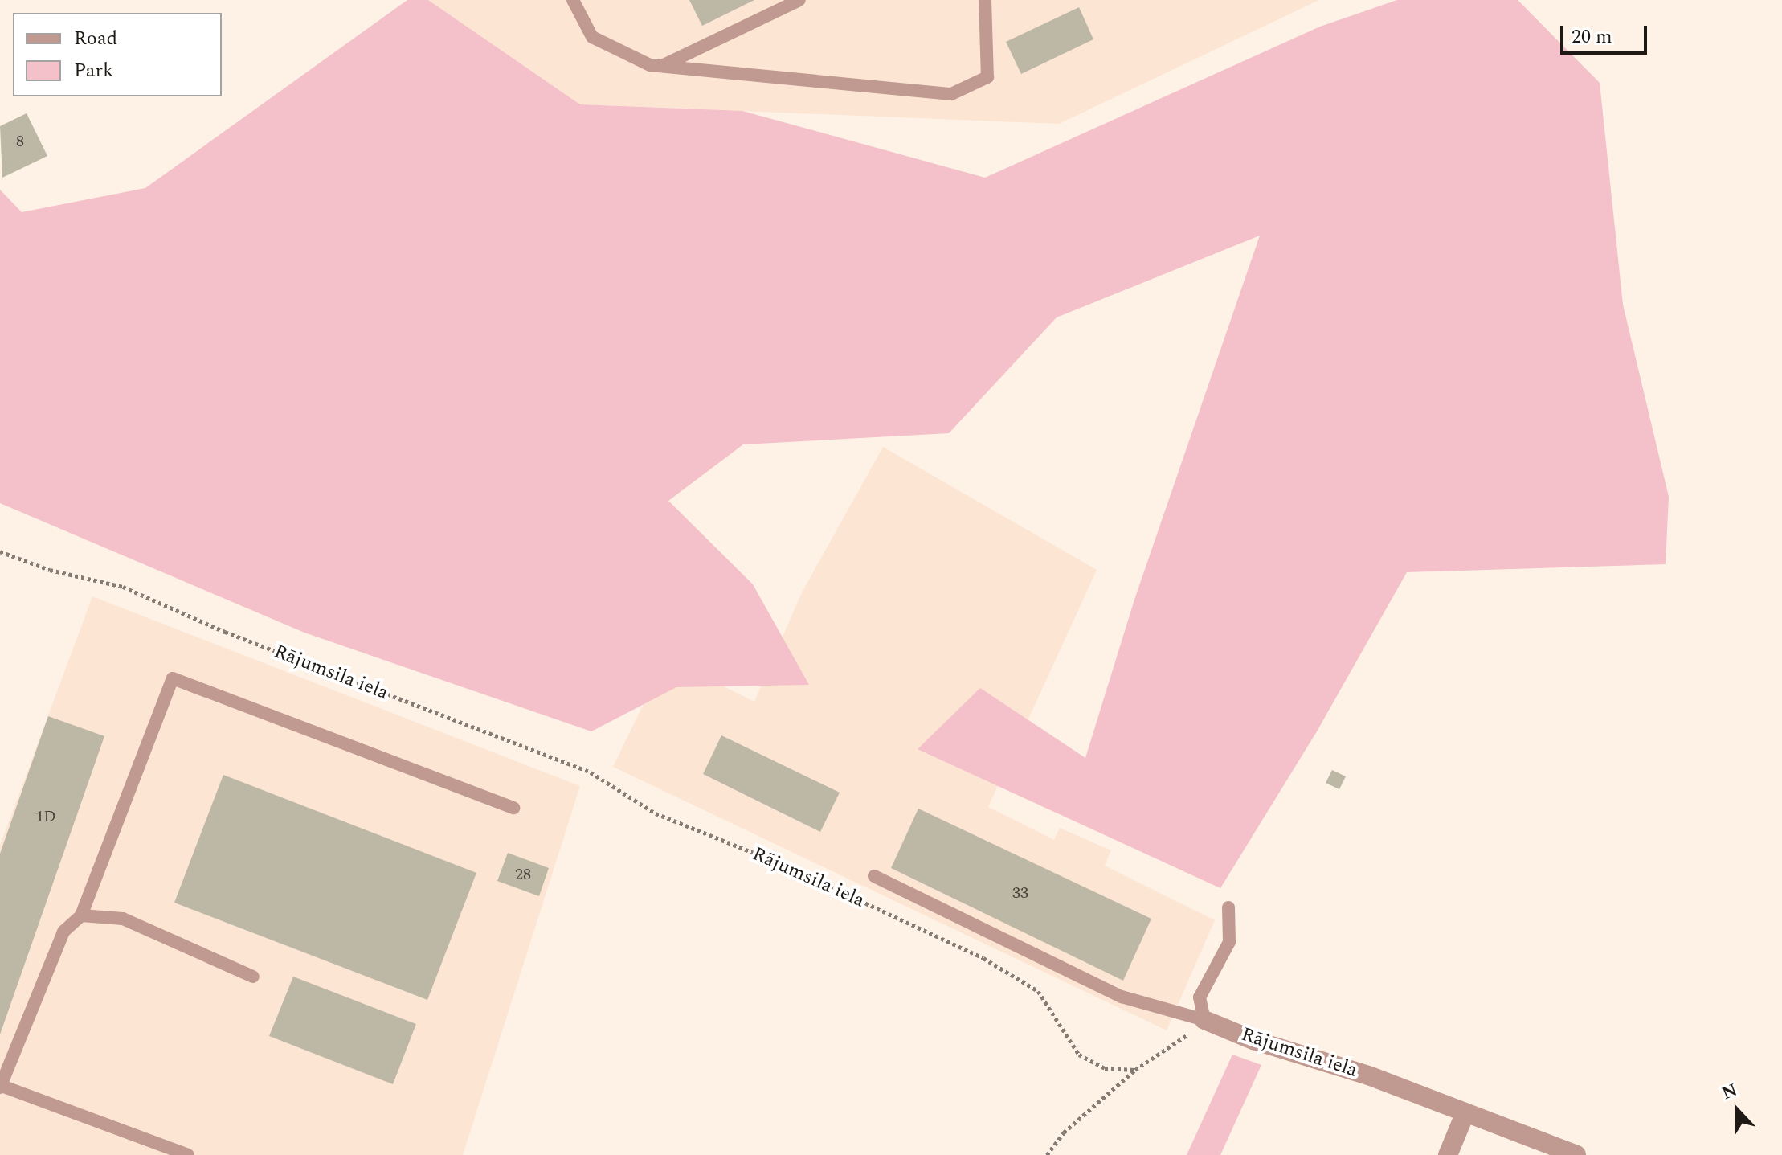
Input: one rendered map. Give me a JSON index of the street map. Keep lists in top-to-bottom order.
{
  "streets": {
    "street": ["Rājumsila iela"]
  },
  "house_numbers": [
    "8",
    "1D",
    "28",
    "33"
  ],
  "legend": ["Road", "Park"],
  "scale_bar": "20 m",
  "north": "top"
}
